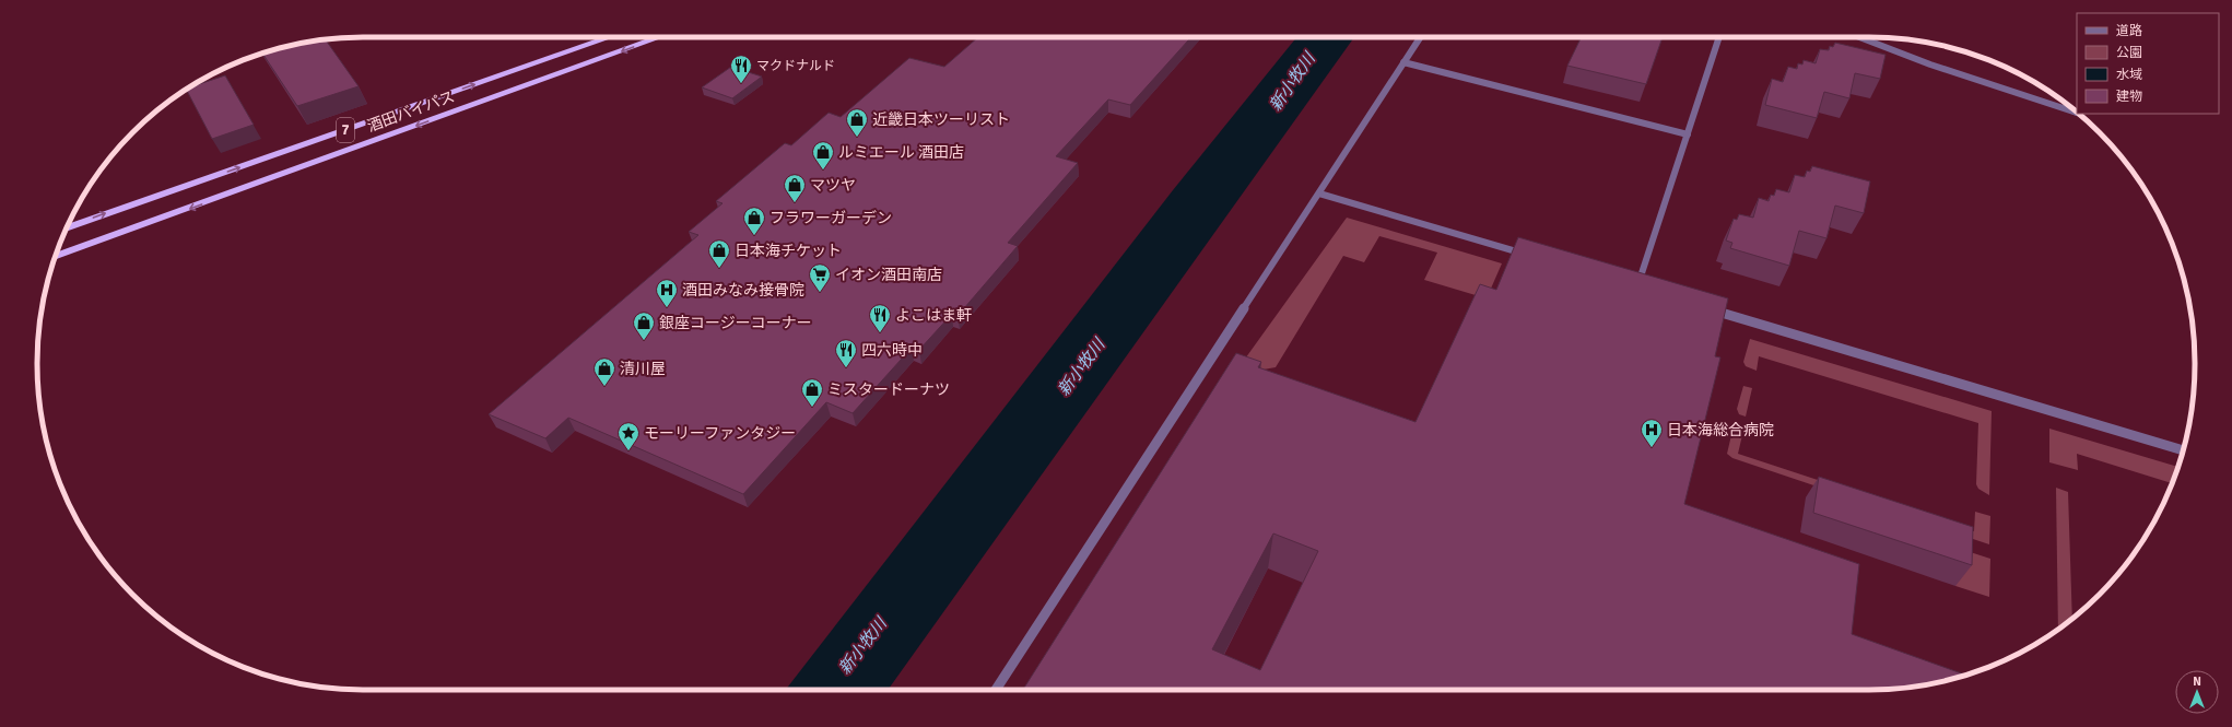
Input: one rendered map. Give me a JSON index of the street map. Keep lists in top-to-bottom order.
{
  "streets": {
    "highway": ["酒田バイパス", "7"]
  },
  "water": ["新小牧川"],
  "places": {
    "restaurant": ["マクドナルド", "よこはま軒", "四六時中"],
    "shop": [
      "近畿日本ツーリスト",
      "ルミエール 酒田店",
      "マツヤ",
      "フラワーガーデン",
      "日本海チケット",
      "銀座コージーコーナー",
      "清川屋",
      "ミスタードーナツ"
    ],
    "supermarket": ["イオン酒田南店"],
    "hospital": ["酒田みなみ接骨院", "日本海総合病院"],
    "place": ["モーリーファンタジー"]
  },
  "legend": [
    "道路",
    "公園",
    "水域",
    "建物"
  ],
  "north": "top"
}
